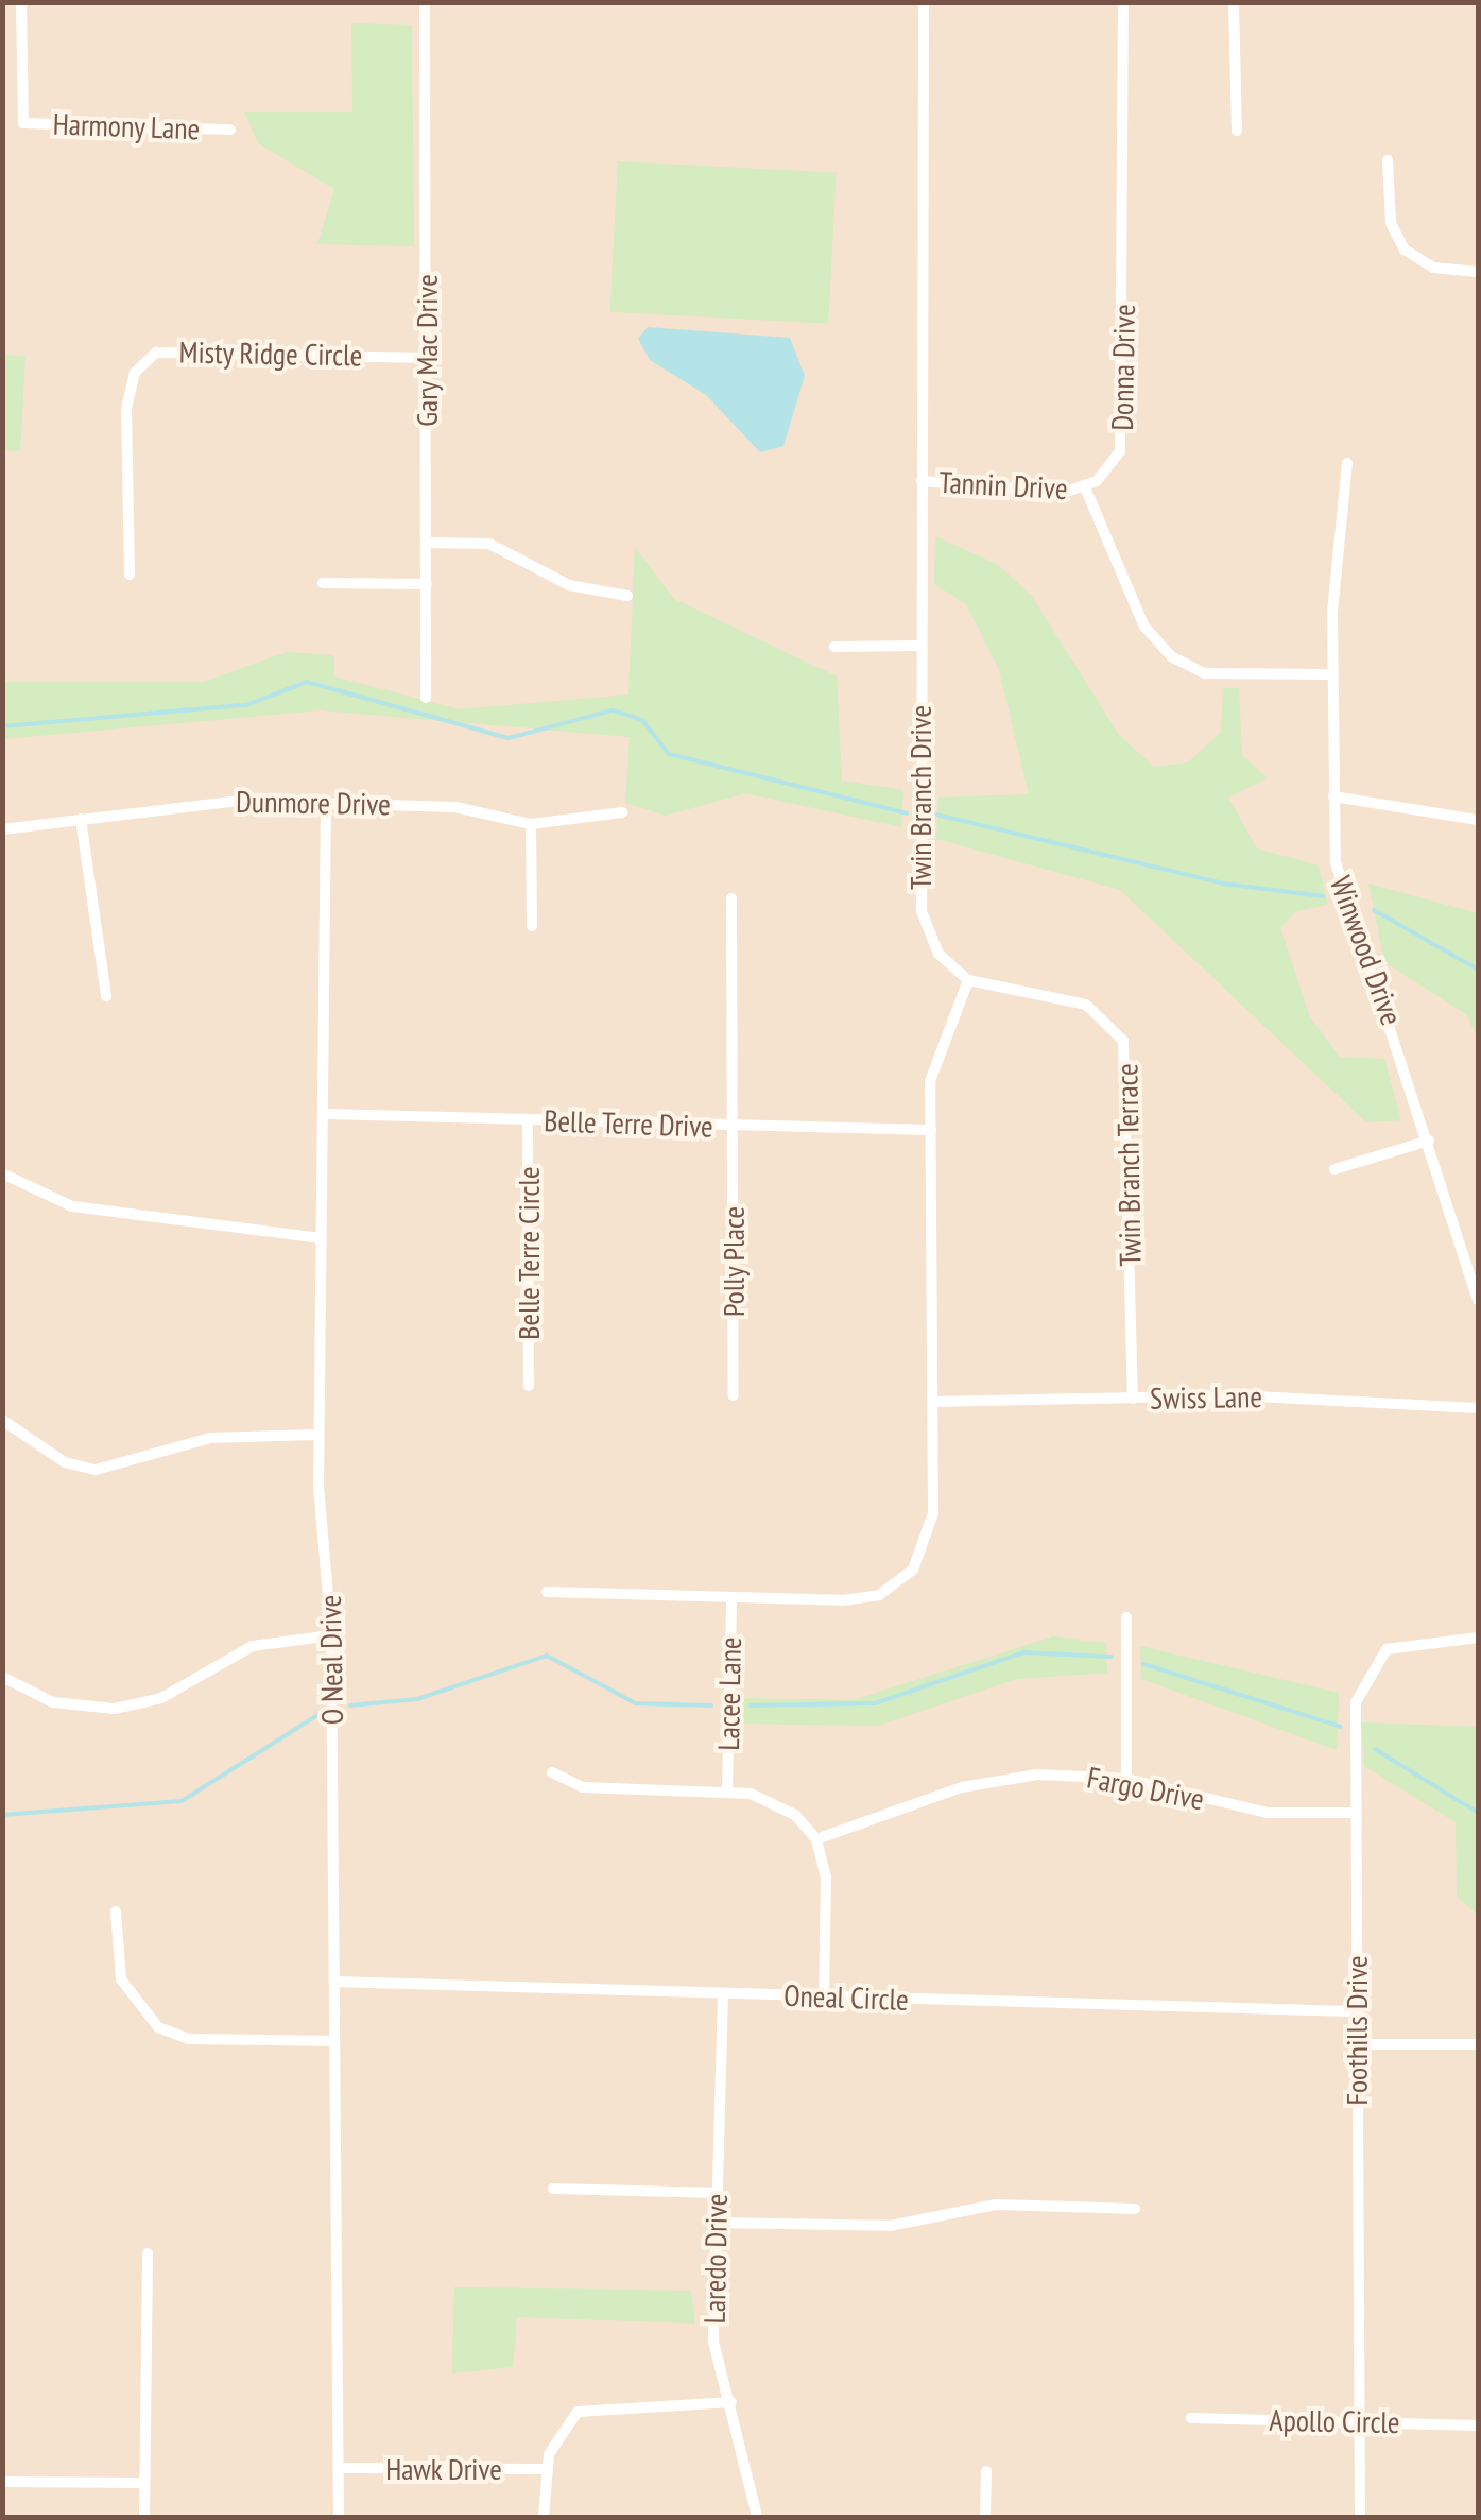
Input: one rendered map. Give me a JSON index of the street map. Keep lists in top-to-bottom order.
{
  "streets": {
    "street": [
      "Harmony Lane",
      "Gary Mac Drive",
      "Misty Ridge Circle",
      "Donna Drive",
      "Tannin Drive",
      "Twin Branch Drive",
      "Dunmore Drive",
      "Winwood Drive",
      "Belle Terre Drive",
      "Twin Branch Terrace",
      "Belle Terre Circle",
      "Polly Place",
      "Swiss Lane",
      "O Neal Drive",
      "Lacee Lane",
      "Fargo Drive",
      "Oneal Circle",
      "Foothills Drive",
      "Laredo Drive",
      "Apollo Circle",
      "Hawk Drive"
    ]
  },
  "crossings": [
    ["Gary Mac Drive", "Misty Ridge Circle"],
    ["Donna Drive", "Tannin Drive"],
    ["Tannin Drive", "Twin Branch Drive"],
    ["Twin Branch Drive", "Twin Branch Terrace"],
    ["Dunmore Drive", "O Neal Drive"],
    ["Belle Terre Drive", "Belle Terre Circle"],
    ["Belle Terre Drive", "Polly Place"],
    ["Belle Terre Drive", "O Neal Drive"],
    ["Twin Branch Terrace", "Swiss Lane"],
    ["O Neal Drive", "Oneal Circle"],
    ["O Neal Drive", "Hawk Drive"],
    ["Fargo Drive", "Foothills Drive"],
    ["Oneal Circle", "Foothills Drive"],
    ["Oneal Circle", "Laredo Drive"],
    ["Foothills Drive", "Apollo Circle"]
  ]
}
